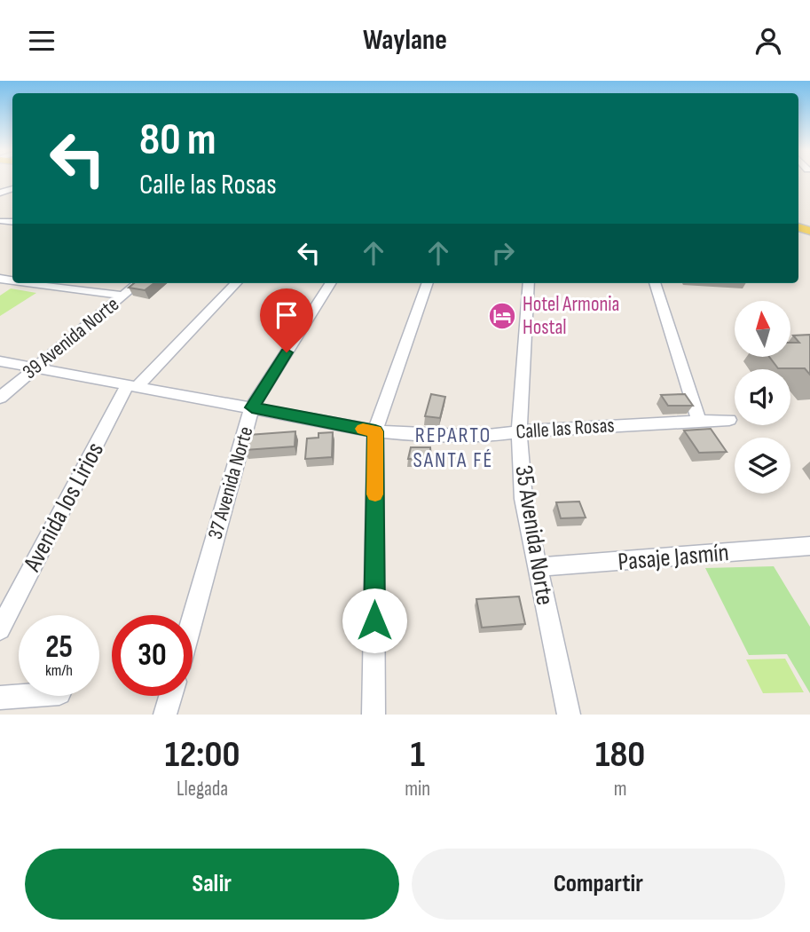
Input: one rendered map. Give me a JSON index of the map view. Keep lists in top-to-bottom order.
{
  "streets": {
    "street": [
      "39 Avenida Norte",
      "Calle las Rosas",
      "37 Avenida Norte",
      "Avenida los Lirios",
      "35 Avenida Norte",
      "Pasaje Jasmín"
    ]
  },
  "crossings": [
    ["39 Avenida Norte", "Calle las Rosas"],
    ["Calle las Rosas", "37 Avenida Norte"],
    ["Calle las Rosas", "Avenida los Lirios"],
    ["Calle las Rosas", "35 Avenida Norte"],
    ["35 Avenida Norte", "Pasaje Jasmín"]
  ],
  "districts": ["REPARTO SANTA FÉ"],
  "places": {
    "hotel": ["Hotel Armonia Hostal"]
  },
  "north": "top",
  "page": {
    "header": "Waylane",
    "turn": ["80 m", "Calle las Rosas"],
    "speed": "25 km/h",
    "limit": "30",
    "eta": [
      "12:00",
      "Llegada",
      "1",
      "min",
      "180",
      "m"
    ],
    "buttons": ["Salir", "Compartir"]
  }
}
